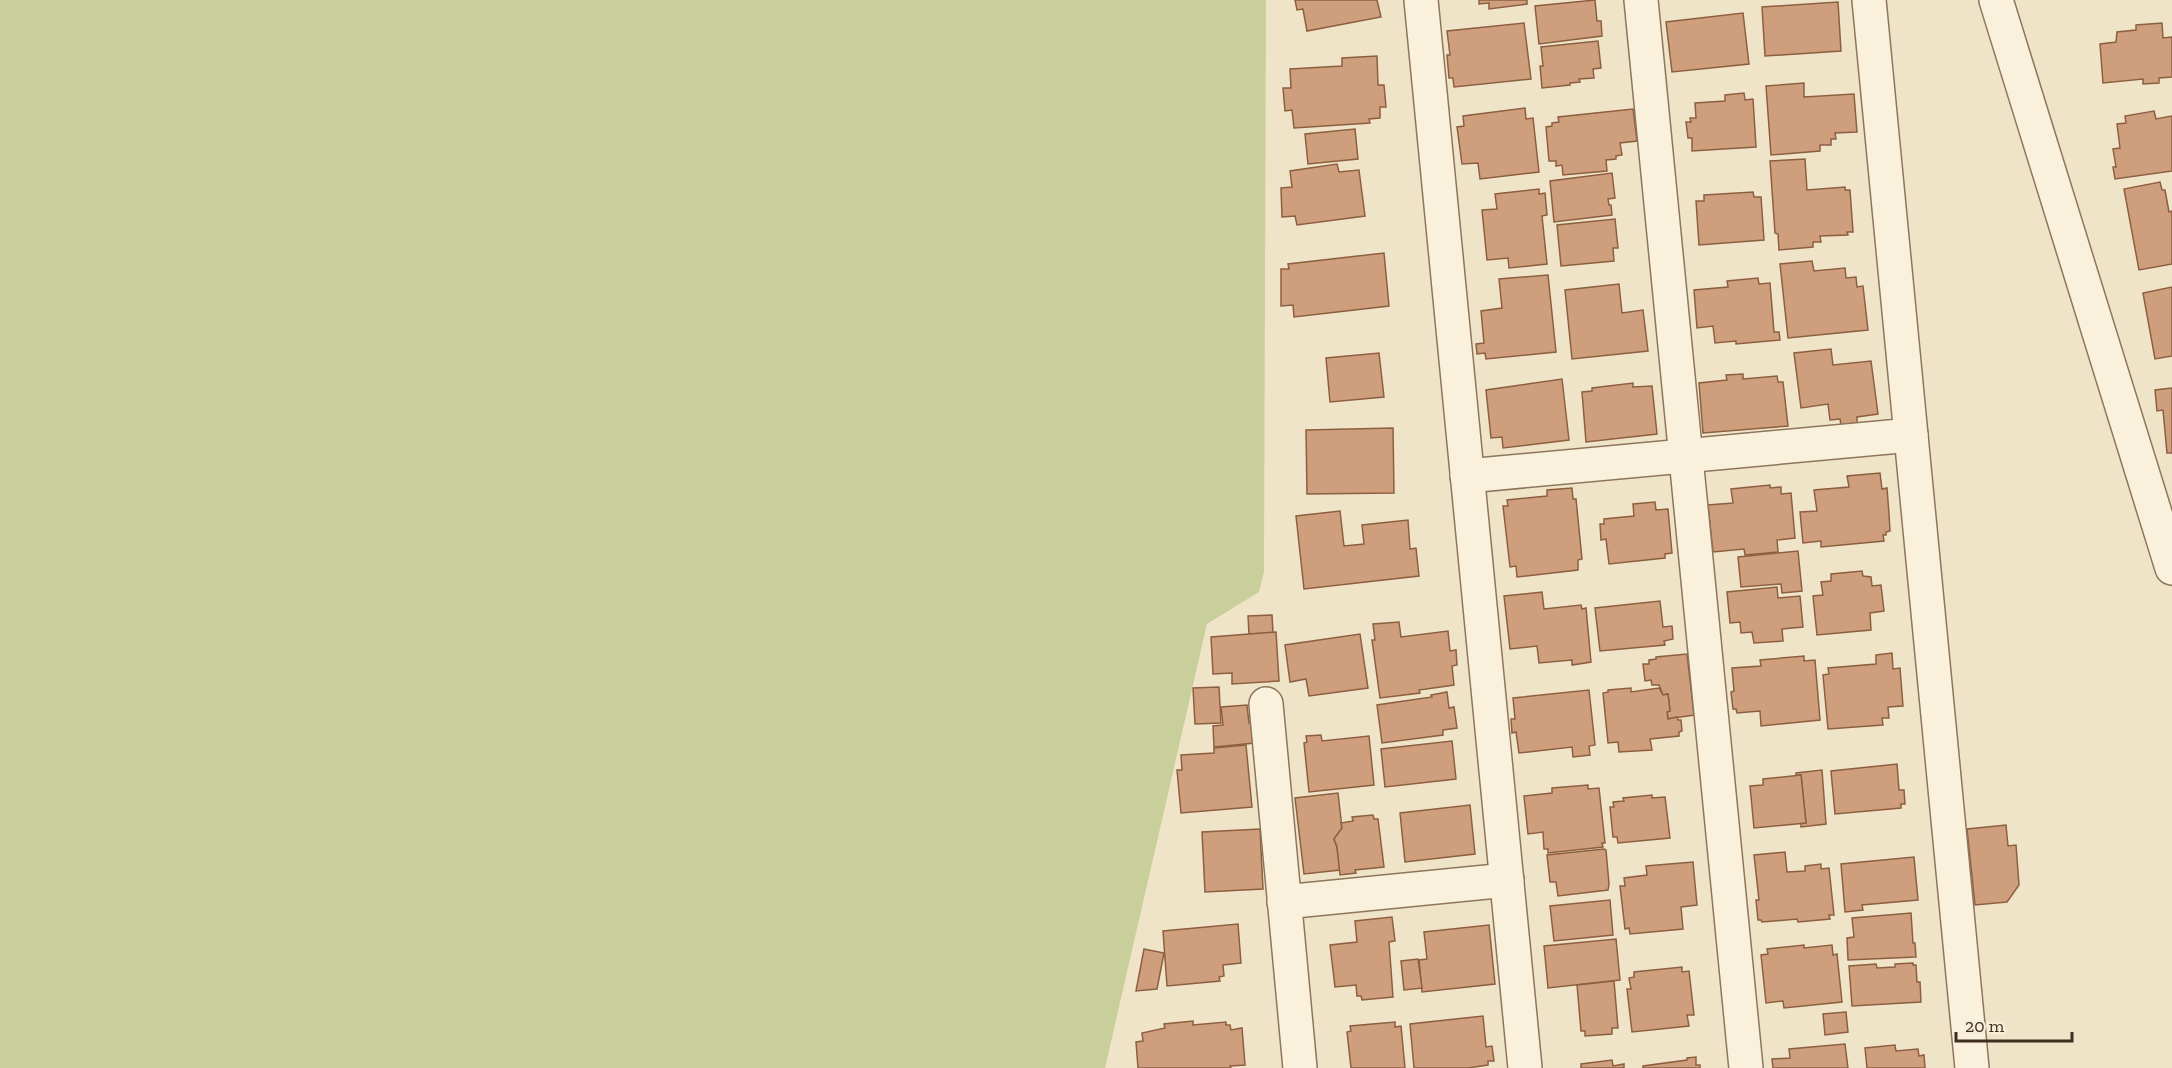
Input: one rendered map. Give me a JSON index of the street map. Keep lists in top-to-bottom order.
{
  "scale_bar": "20 m"
}
